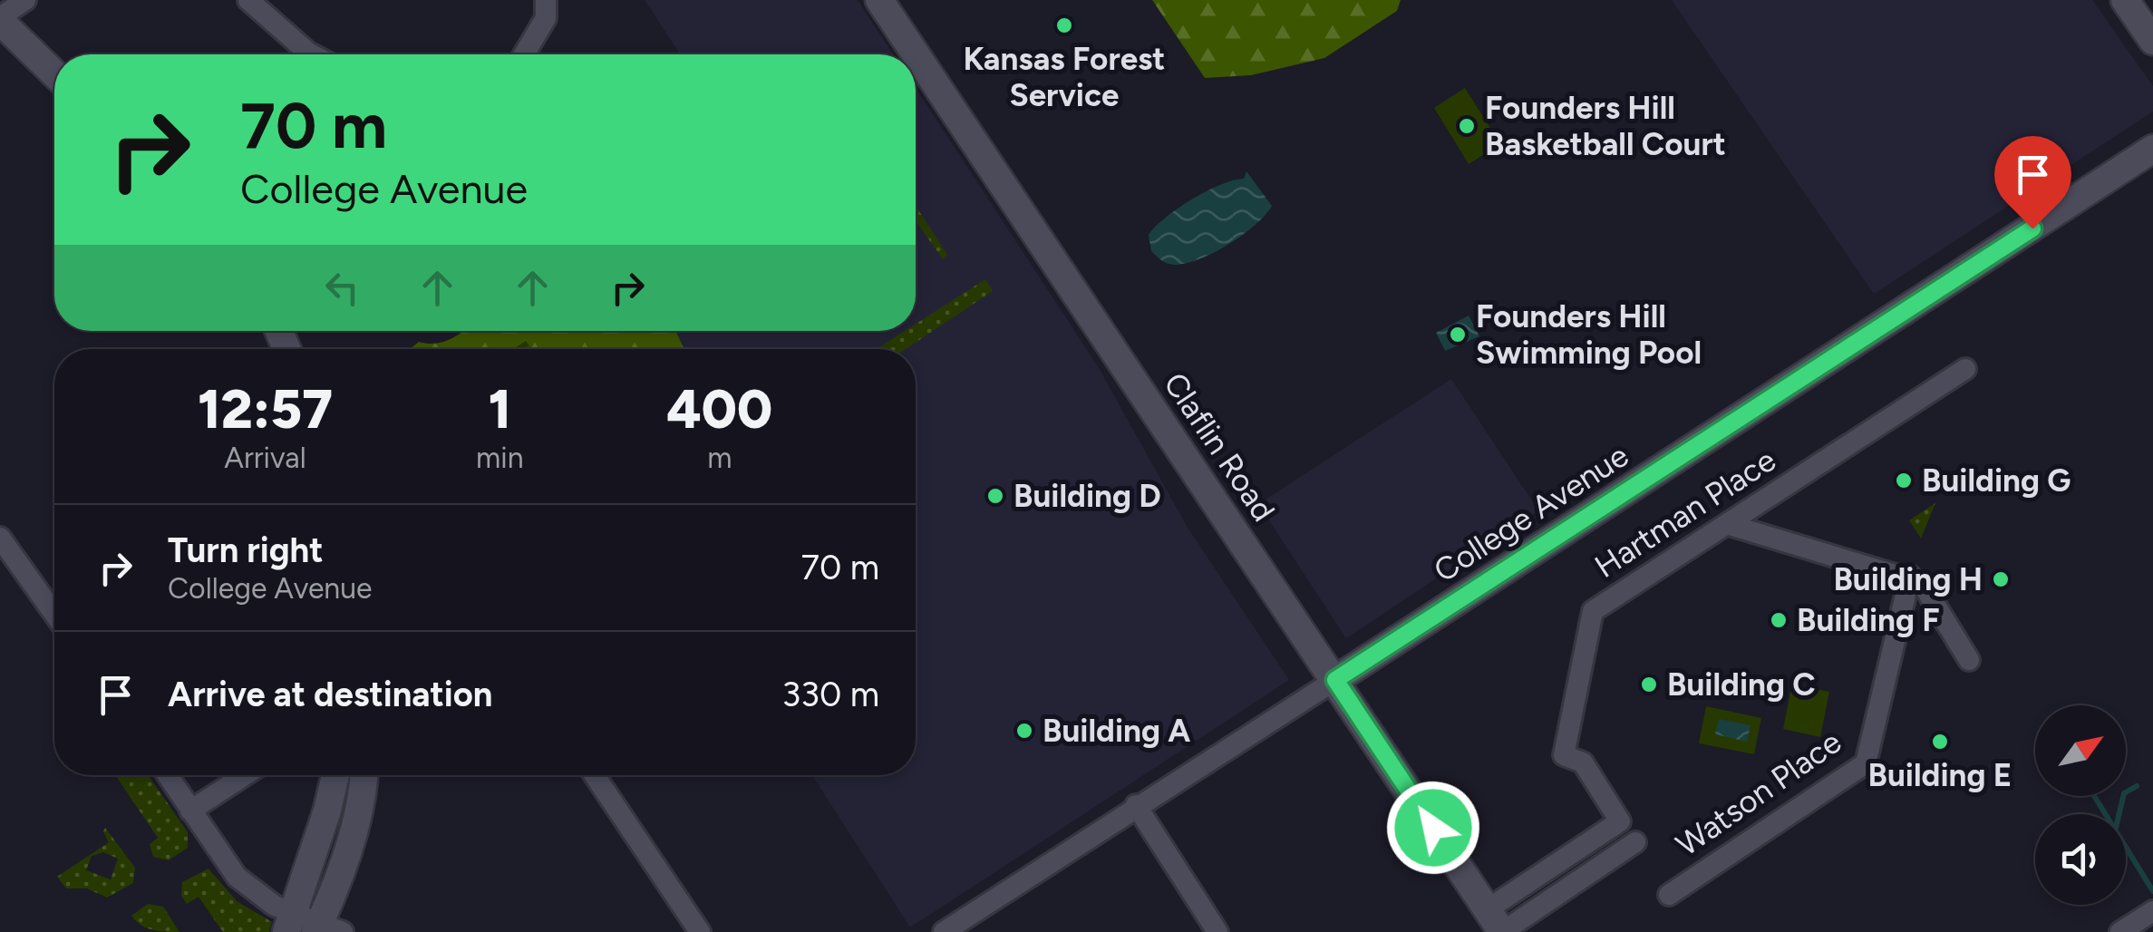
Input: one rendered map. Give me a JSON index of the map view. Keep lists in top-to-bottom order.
{
  "streets": {
    "street": [
      "Claflin Road",
      "College Avenue",
      "Hartman Place",
      "Watson Place"
    ]
  },
  "crossings": [
    ["Claflin Road", "College Avenue"],
    ["Claflin Road", "Hartman Place"]
  ],
  "places": [
    "Kansas Forest Service",
    "Founders Hill Basketball Court",
    "Founders Hill Swimming Pool",
    "Building G",
    "Building D",
    "Building H",
    "Building F",
    "Building C",
    "Building A",
    "Building E"
  ],
  "north": "top right",
  "page": {
    "turn": ["70 m", "College Avenue"],
    "eta": [
      "12:57",
      "Arrival",
      "1",
      "min",
      "400",
      "m"
    ],
    "list": [
      {
        "name": "Turn right",
        "note": "College Avenue",
        "value": "70 m"
      },
      {
        "name": "Arrive at destination",
        "value": "330 m"
      }
    ]
  }
}
